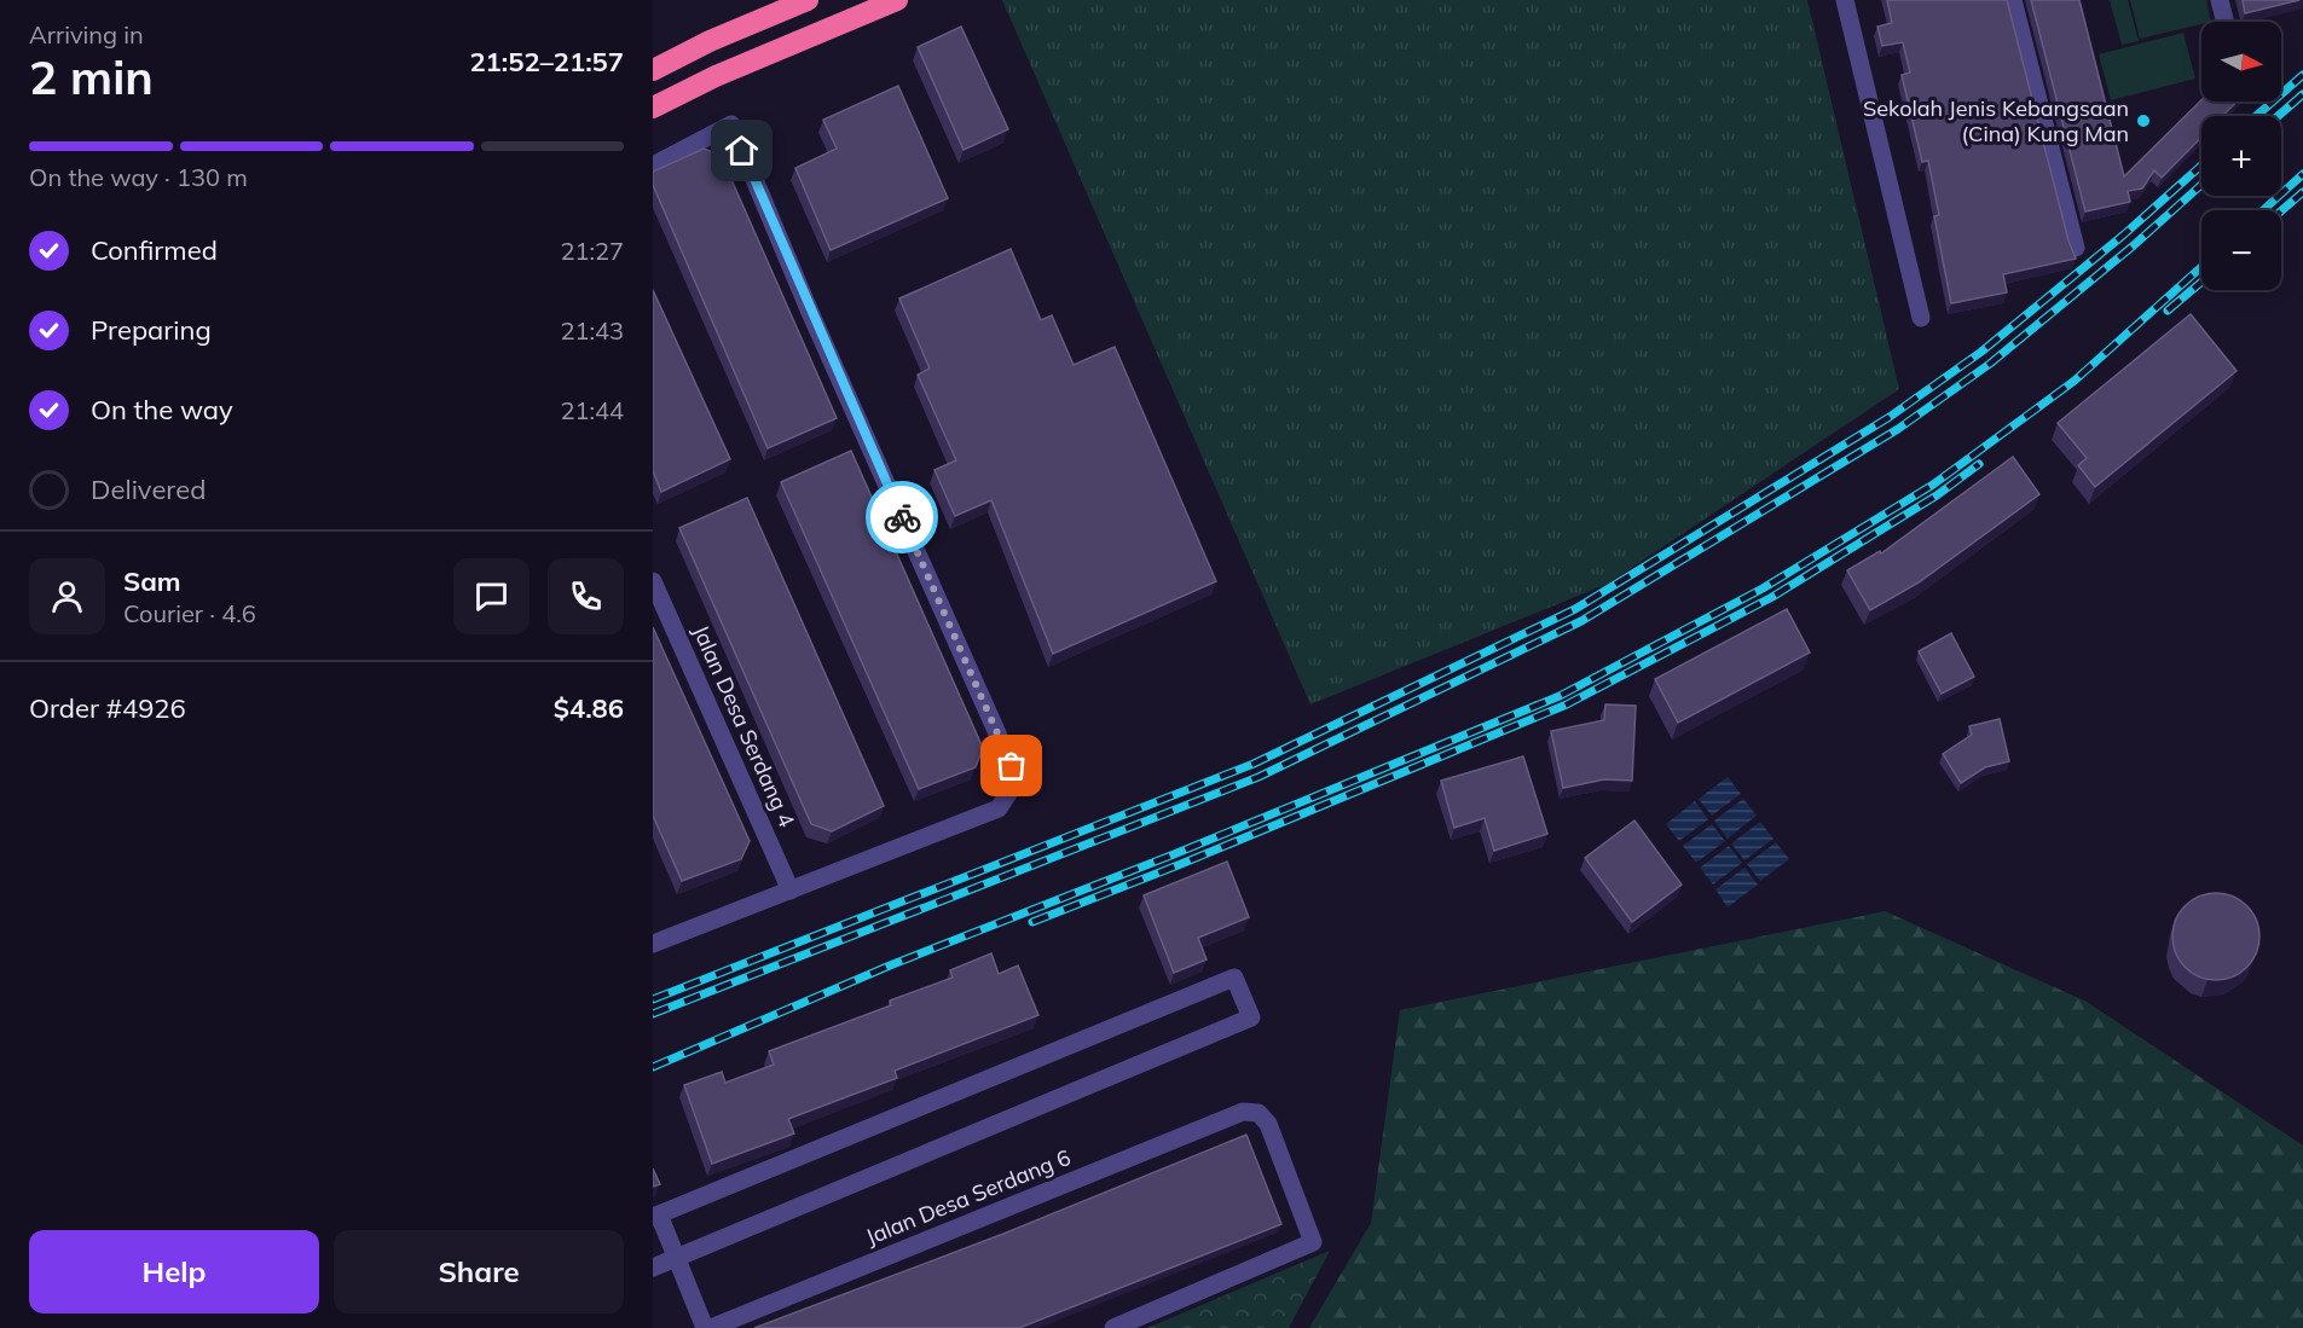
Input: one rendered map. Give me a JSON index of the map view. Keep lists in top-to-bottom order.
{
  "streets": {
    "street": ["Jalan Desa Serdang 4", "Jalan Desa Serdang 6"]
  },
  "places": ["Sekolah Jenis Kebangsaan (Cina) Kung Man"],
  "north": "right",
  "page": {
    "heading": ["2 min", "Arriving in", "21:52–21:57"],
    "panel": [
      "Sam",
      "Courier · 4.6",
      "Order #4926",
      "$4.86"
    ],
    "map_buttons": ["+", "−"],
    "bar": "On the way · 130 m",
    "list": [
      ["Confirmed", "21:27"],
      ["Preparing", "21:43"],
      ["On the way", "21:44"],
      "Delivered"
    ],
    "buttons": ["Help", "Share"]
  }
}
